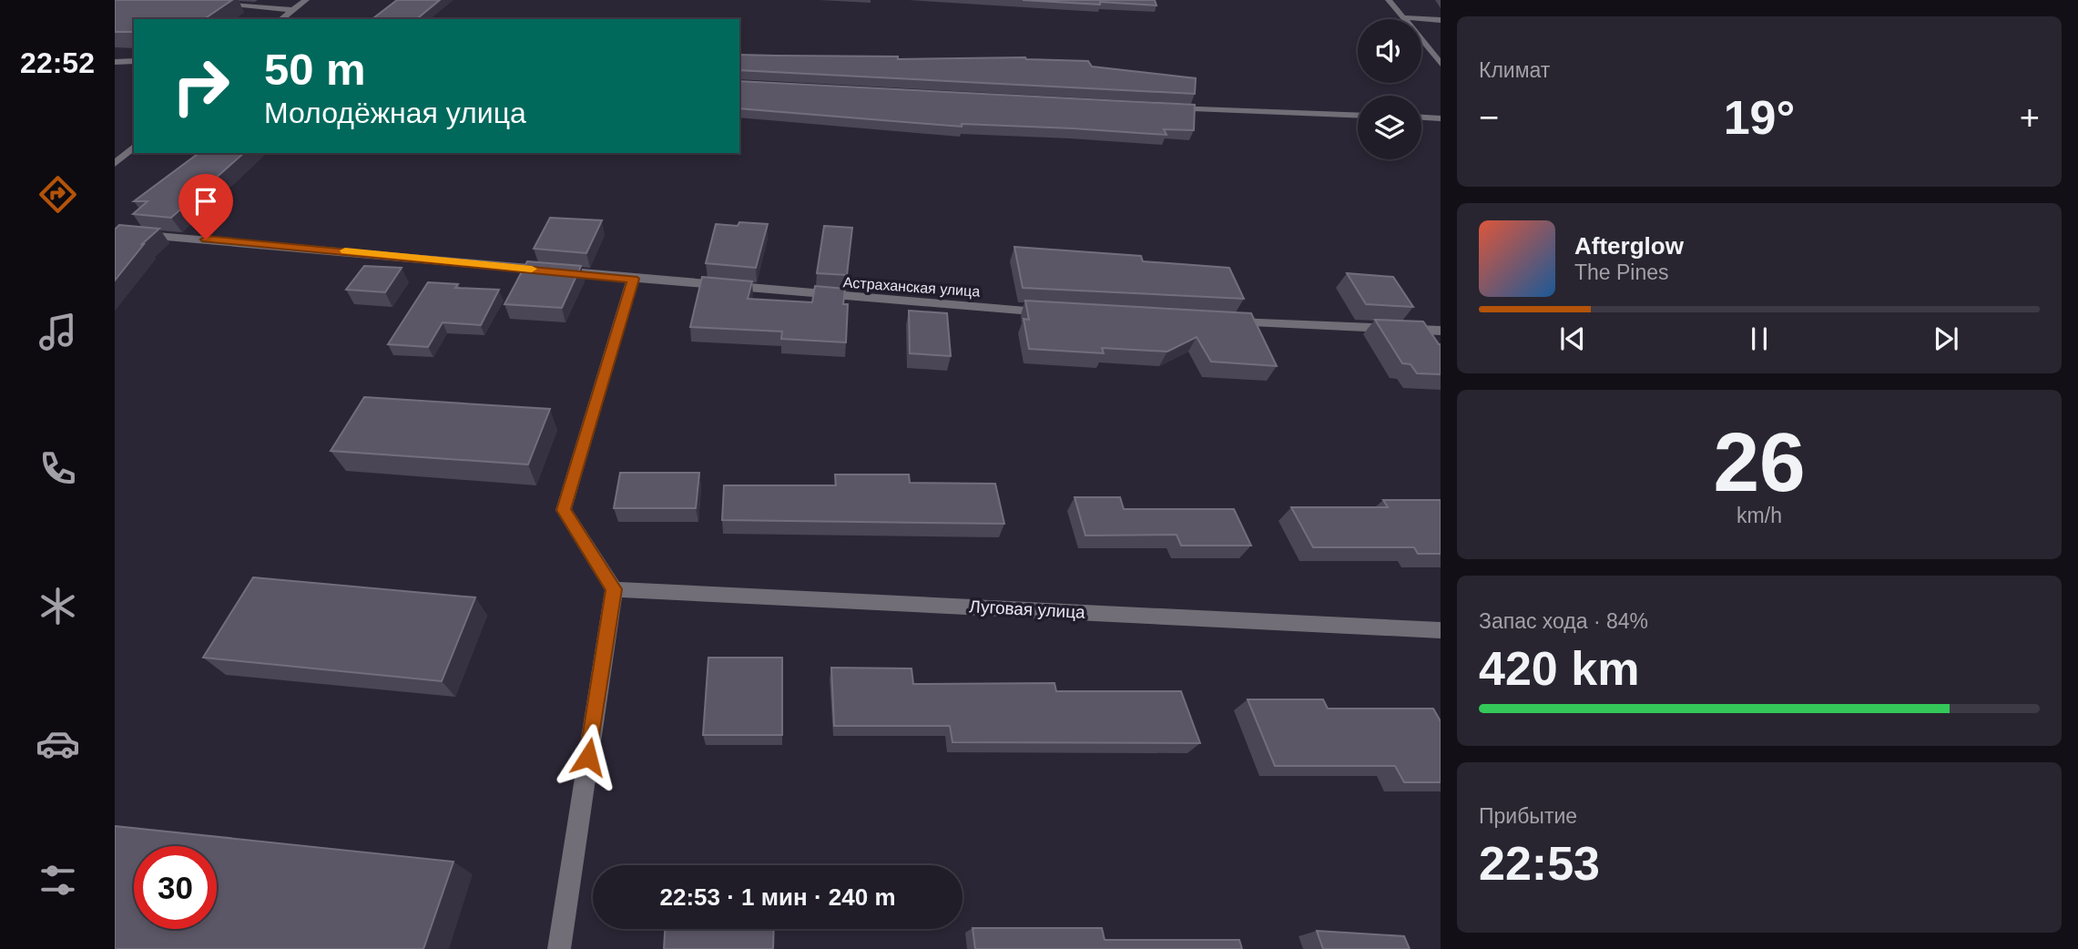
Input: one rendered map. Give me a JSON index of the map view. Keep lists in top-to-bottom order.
{
  "streets": {
    "street": ["Астраханская улица", "Луговая улица"]
  },
  "page": {
    "tabs": "22:52",
    "tile": [
      "Климат",
      ["26", "km/h"],
      ["Запас хода · 84%", "420 km"],
      ["Прибытие", "22:53"]
    ],
    "turn": ["50 m", "Молодёжная улица"],
    "heat": ["−", "19°", "+"],
    "song": ["Afterglow", "The Pines"],
    "limit": "30",
    "trip": "22:53 · 1 мин · 240 m"
  }
}
